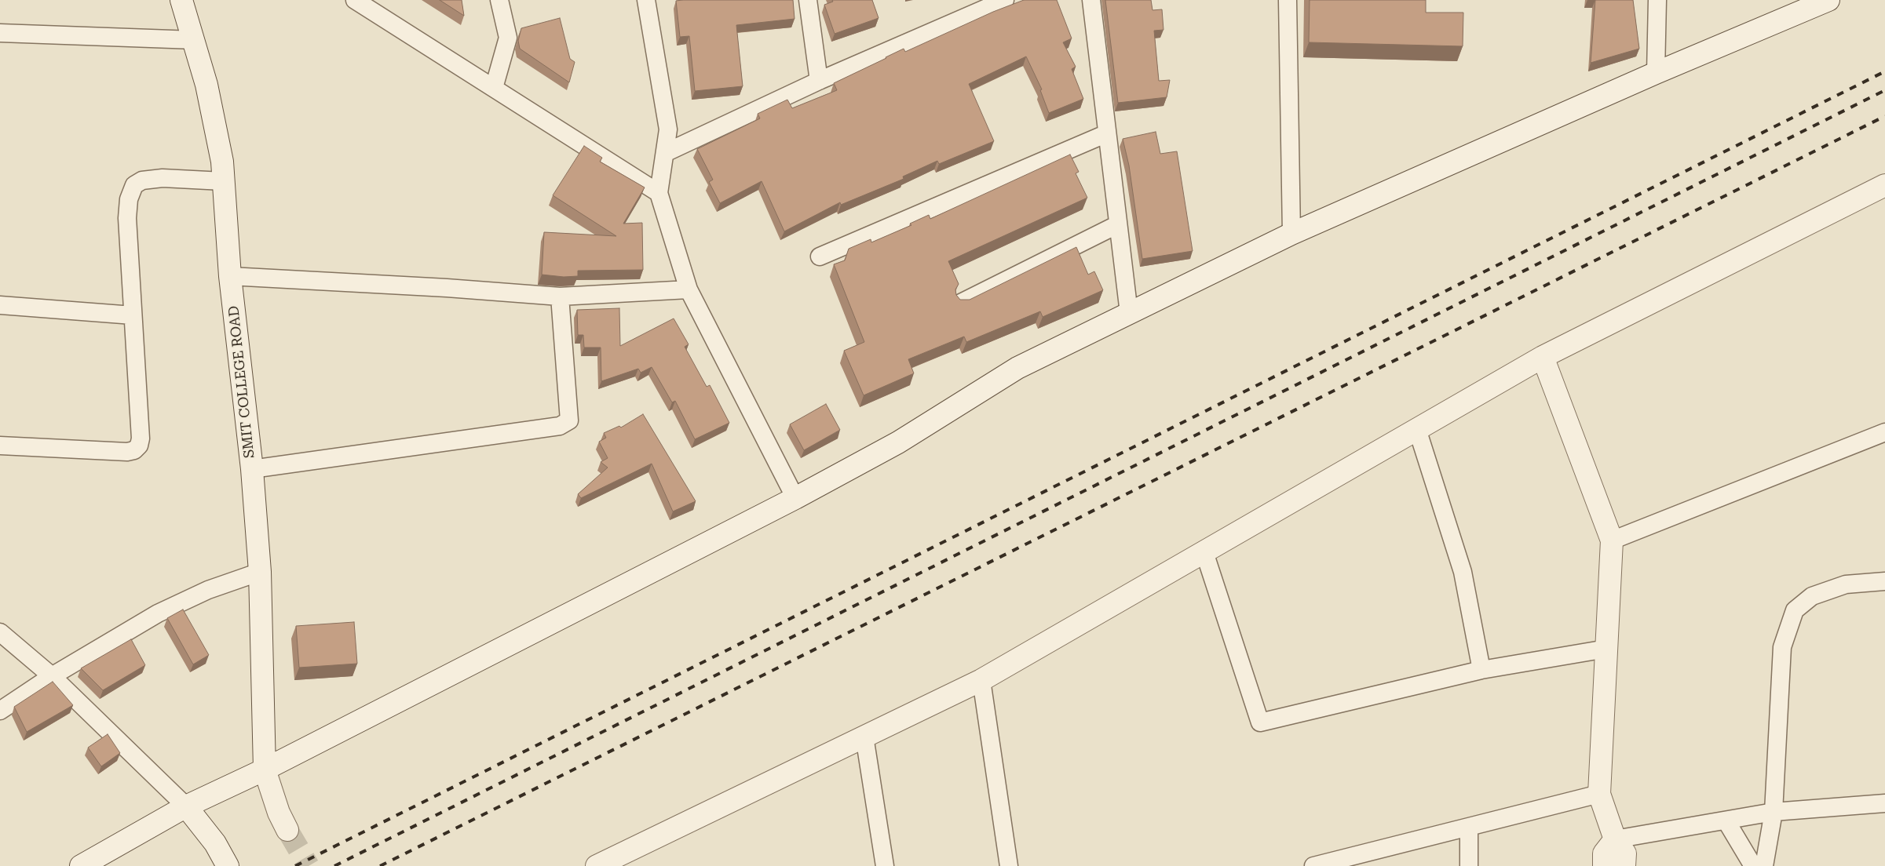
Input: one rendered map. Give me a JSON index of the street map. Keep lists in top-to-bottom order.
{
  "streets": {
    "main road": ["SMIT COLLEGE ROAD"]
  }
}
